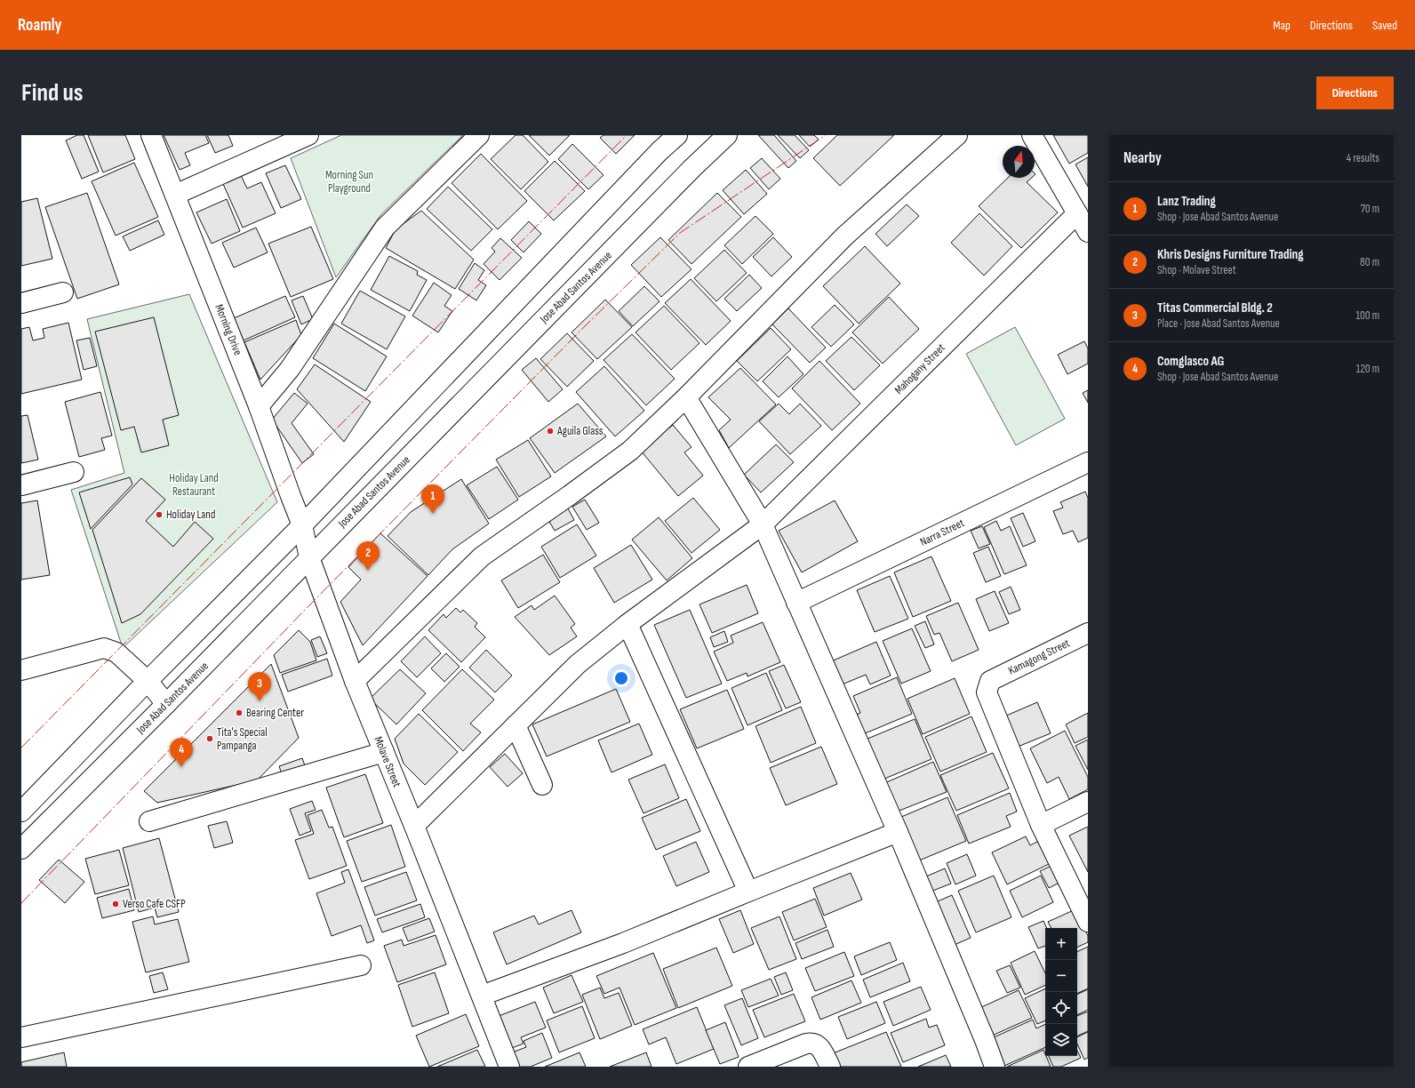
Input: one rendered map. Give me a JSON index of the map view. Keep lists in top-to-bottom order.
{
  "streets": {
    "main road": [
      "Jose Abad Santos Avenue",
      "Morning Drive",
      "Mahogany Street",
      "Narra Street",
      "Kamagong Street",
      "Molave Street"
    ]
  },
  "crossings": [
    ["Jose Abad Santos Avenue", "Molave Street"],
    ["Morning Drive", "Molave Street"],
    ["Mahogany Street", "Molave Street"]
  ],
  "parks": ["Morning Sun Playground", "Holiday Land Restaurant"],
  "places": [
    "Aguila Glass",
    "Holiday Land",
    "Bearing Center",
    "Tita's Special Pampanga",
    "Verso Cafe CSFP"
  ],
  "north": "top",
  "page": {
    "header": "Roamly",
    "nav": ["Map", "Directions", "Saved"],
    "buttons": "Directions",
    "title": "Find us",
    "heading": ["Nearby", "4 results"],
    "list": [
      {
        "mark": "1",
        "name": "Lanz Trading",
        "note": "Shop · Jose Abad Santos Avenue",
        "value": "70 m"
      },
      {
        "mark": "2",
        "name": "Khris Designs Furniture Trading",
        "note": "Shop · Molave Street",
        "value": "80 m"
      },
      {
        "mark": "3",
        "name": "Titas Commercial Bldg. 2",
        "note": "Place · Jose Abad Santos Avenue",
        "value": "100 m"
      },
      {
        "mark": "4",
        "name": "Comglasco AG",
        "note": "Shop · Jose Abad Santos Avenue",
        "value": "120 m"
      }
    ],
    "pins": [
      "1",
      "2",
      "3",
      "4"
    ],
    "map_buttons": ["+", "−"]
  }
}
